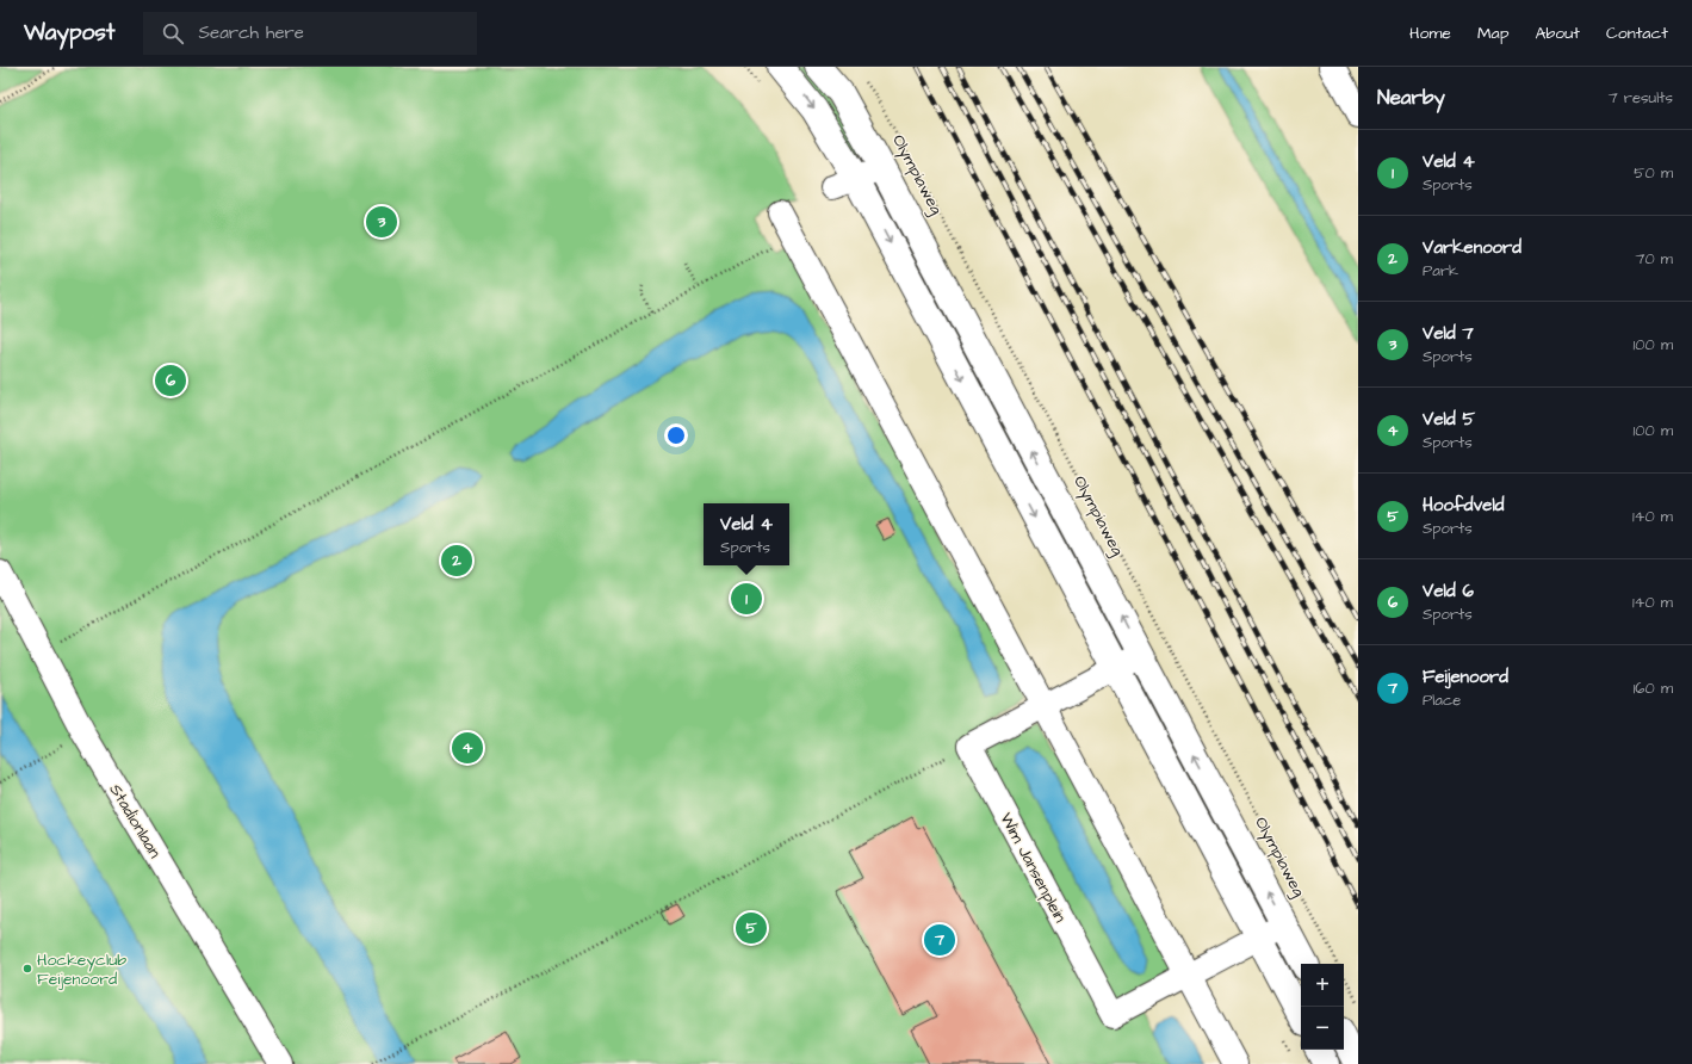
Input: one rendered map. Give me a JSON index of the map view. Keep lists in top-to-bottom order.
{
  "streets": {
    "main road": ["Olympiaweg"],
    "street": ["Stadionlaan", "Wim Jansenplein"]
  },
  "places": ["Hockeyclub Feijenoord"],
  "page": {
    "header": "Waypost",
    "search": "Search here",
    "nav": [
      "Home",
      "Map",
      "About",
      "Contact"
    ],
    "heading": ["Nearby", "7 results"],
    "list": [
      {
        "mark": "1",
        "name": "Veld 4",
        "note": "Sports",
        "value": "50 m"
      },
      {
        "mark": "2",
        "name": "Varkenoord",
        "note": "Park",
        "value": "70 m"
      },
      {
        "mark": "3",
        "name": "Veld 7",
        "note": "Sports",
        "value": "100 m"
      },
      {
        "mark": "4",
        "name": "Veld 5",
        "note": "Sports",
        "value": "100 m"
      },
      {
        "mark": "5",
        "name": "Hoofdveld",
        "note": "Sports",
        "value": "140 m"
      },
      {
        "mark": "6",
        "name": "Veld 6",
        "note": "Sports",
        "value": "140 m"
      },
      {
        "mark": "7",
        "name": "Feijenoord",
        "note": "Place",
        "value": "160 m"
      }
    ],
    "pins": [
      "3",
      "6",
      "2",
      "1",
      "4",
      "5",
      "7"
    ],
    "popup": ["Veld 4", "Sports"],
    "map_buttons": ["+", "−"]
  }
}
